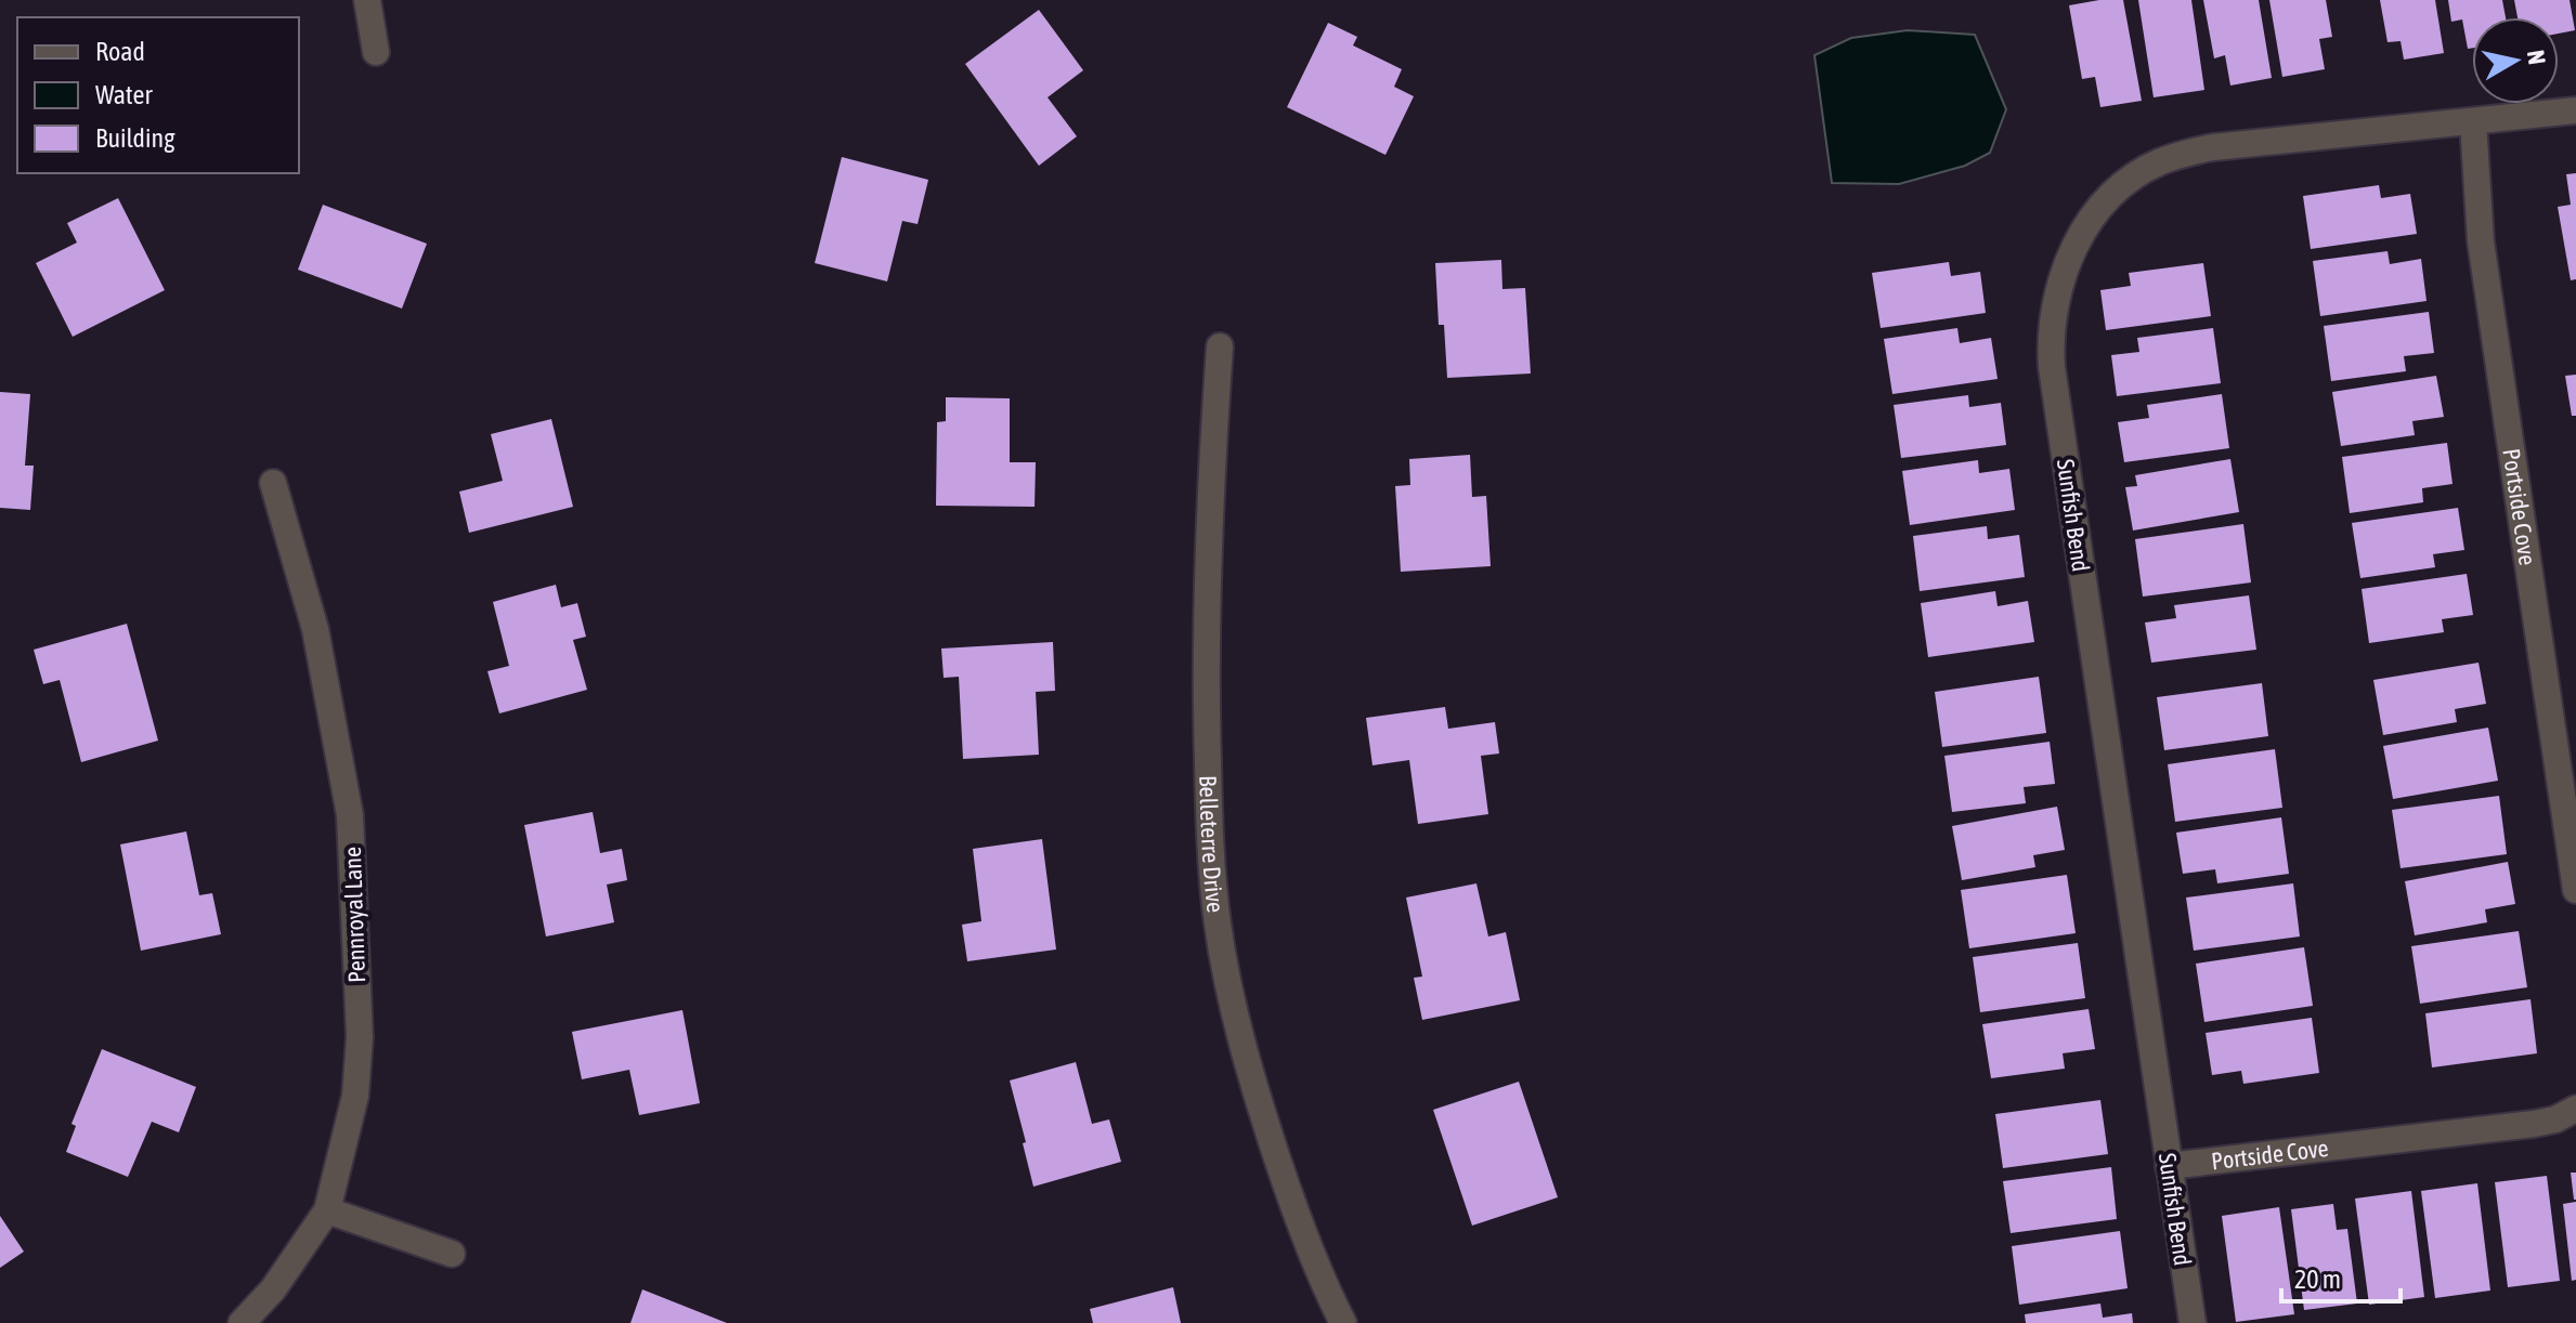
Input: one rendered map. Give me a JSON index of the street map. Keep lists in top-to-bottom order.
{
  "streets": {
    "street": [
      "Portside Cove",
      "Sunfish Bend",
      "Belleterre Drive",
      "Pennroyal Lane"
    ]
  },
  "crossings": [
    ["Portside Cove", "Sunfish Bend"]
  ],
  "legend": ["Road", "Water", "Building"],
  "scale_bar": "20 m",
  "north": "right"
}
